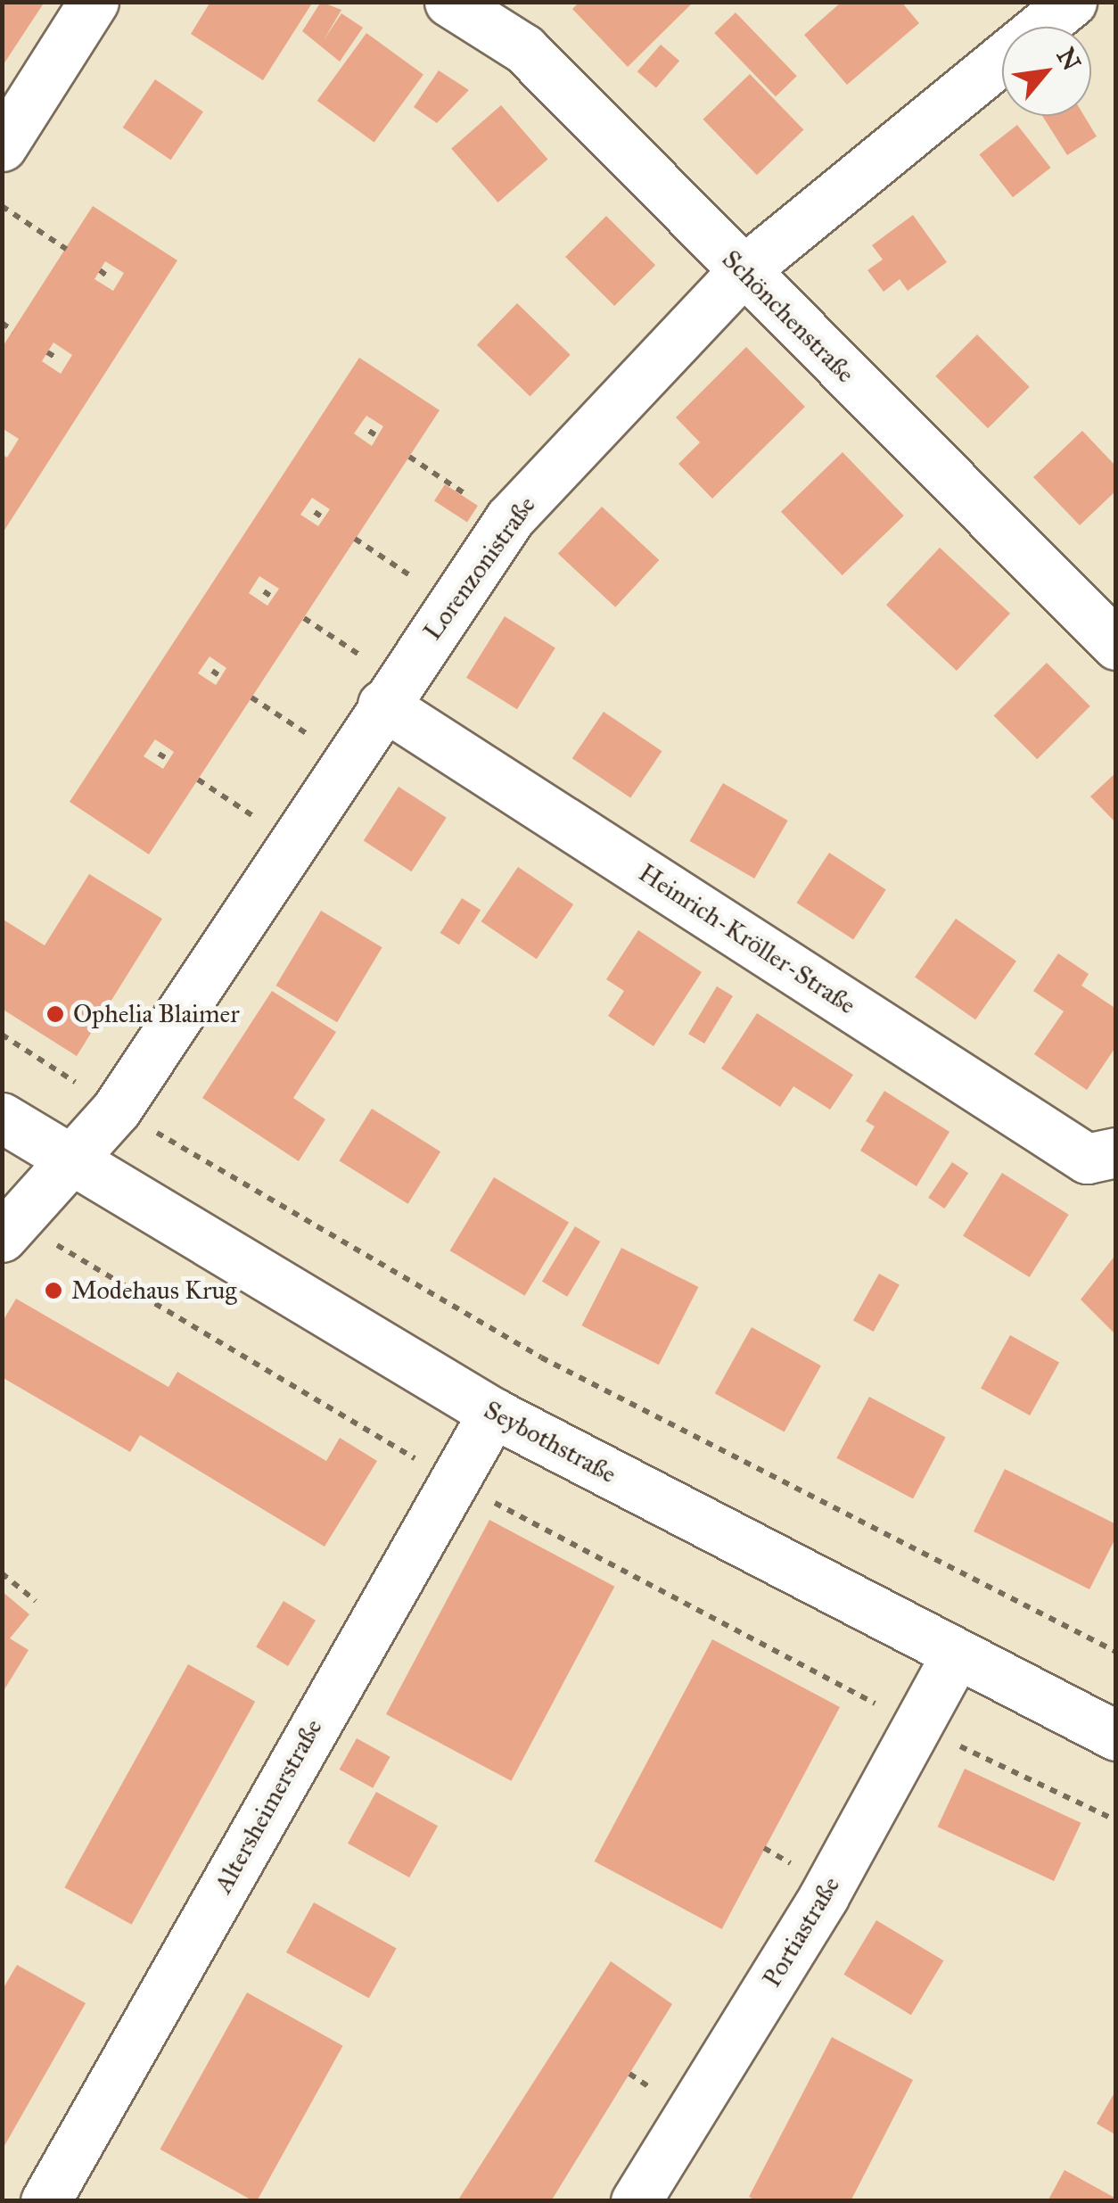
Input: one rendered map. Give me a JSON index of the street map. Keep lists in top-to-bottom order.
{
  "streets": {
    "street": [
      "Schönchenstraße",
      "Lorenzonistraße",
      "Heinrich-Kröller-Straße",
      "Seybothstraße",
      "Altersheimerstraße",
      "Portiastraße"
    ]
  },
  "crossings": [
    ["Schönchenstraße", "Lorenzonistraße"],
    ["Lorenzonistraße", "Heinrich-Kröller-Straße"],
    ["Lorenzonistraße", "Seybothstraße"],
    ["Seybothstraße", "Altersheimerstraße"],
    ["Seybothstraße", "Portiastraße"]
  ],
  "places": ["Ophelia Blaimer", "Modehaus Krug"],
  "north": "top right"
}
